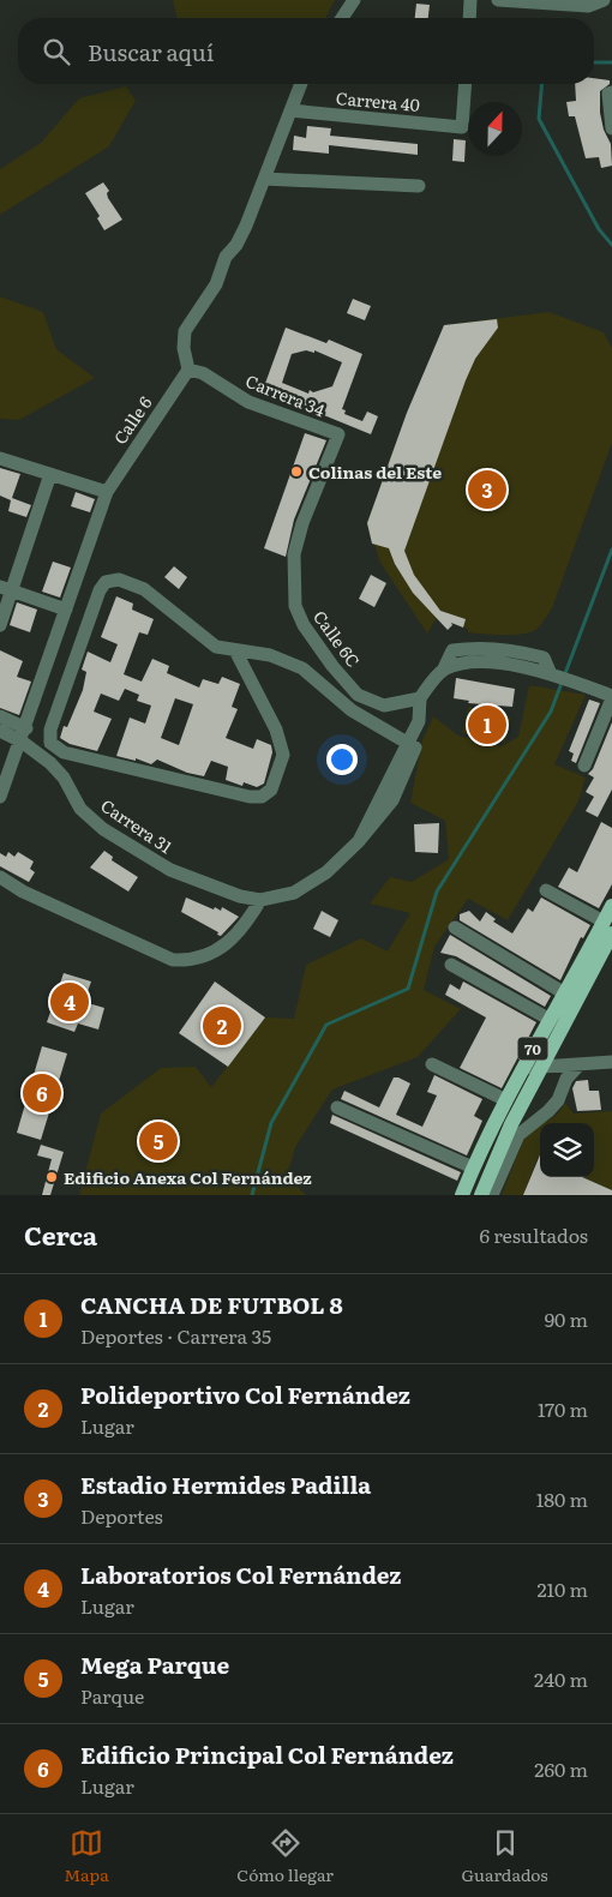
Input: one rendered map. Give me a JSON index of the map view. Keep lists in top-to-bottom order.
{
  "streets": {
    "main road": ["70"],
    "street": [
      "Carrera 40",
      "Carrera 34",
      "Calle 6",
      "Calle 6C",
      "Carrera 31"
    ]
  },
  "crossings": [
    ["Carrera 34", "Calle 6"],
    ["Carrera 34", "Calle 6C"],
    ["Calle 6", "Carrera 31"]
  ],
  "places": ["Colinas del Este", "Edificio Anexa Col Fernández"],
  "north": "top",
  "page": {
    "search": "Buscar aquí",
    "pins": [
      "3",
      "1",
      "4",
      "2",
      "6",
      "5"
    ],
    "heading": ["Cerca", "6 resultados"],
    "list": [
      {
        "mark": "1",
        "name": "CANCHA DE FUTBOL 8",
        "note": "Deportes · Carrera 35",
        "value": "90 m"
      },
      {
        "mark": "2",
        "name": "Polideportivo Col Fernández",
        "note": "Lugar",
        "value": "170 m"
      },
      {
        "mark": "3",
        "name": "Estadio Hermides Padilla",
        "note": "Deportes",
        "value": "180 m"
      },
      {
        "mark": "4",
        "name": "Laboratorios Col Fernández",
        "note": "Lugar",
        "value": "210 m"
      },
      {
        "mark": "5",
        "name": "Mega Parque",
        "note": "Parque",
        "value": "240 m"
      },
      {
        "mark": "6",
        "name": "Edificio Principal Col Fernández",
        "note": "Lugar",
        "value": "260 m"
      }
    ],
    "nav": ["Mapa", "Cómo llegar", "Guardados"]
  }
}
